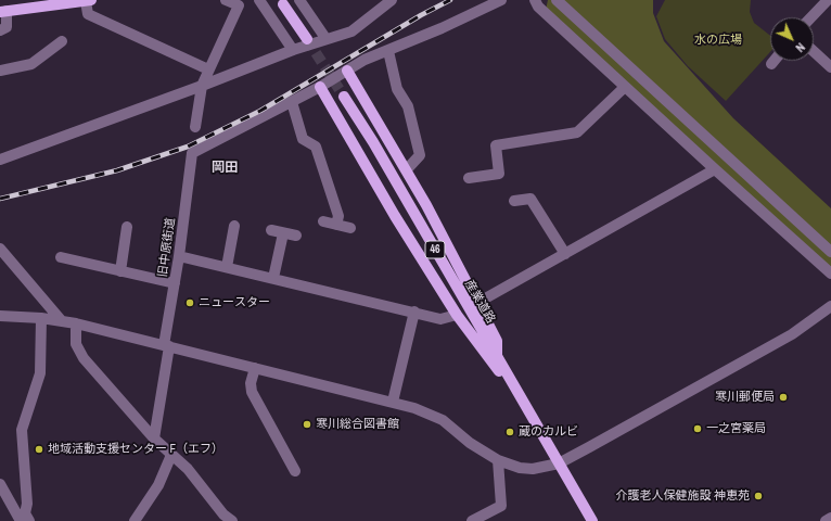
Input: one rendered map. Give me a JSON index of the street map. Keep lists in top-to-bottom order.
{
  "streets": {
    "main road": ["46", "産業道路"],
    "street": ["旧中原街道"]
  },
  "districts": ["岡田"],
  "parks": ["水の広場"],
  "places": [
    "ニュースター",
    "寒川郵便局",
    "寒川総合図書館",
    "一之宮薬局",
    "蔵のカルビ",
    "地域活動支援センター F（エフ）",
    "介護老人保健施設 神恵苑"
  ],
  "north": "bottom right"
}
